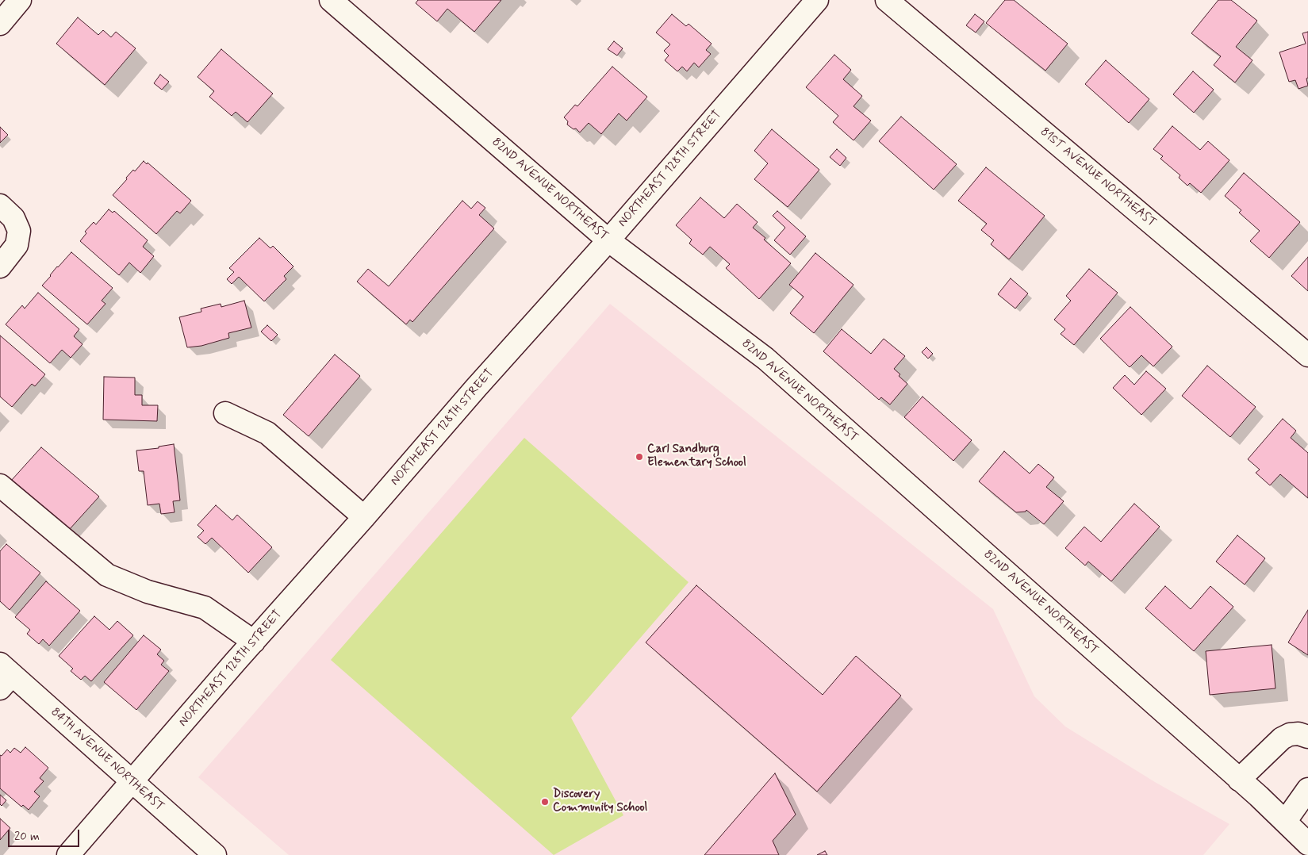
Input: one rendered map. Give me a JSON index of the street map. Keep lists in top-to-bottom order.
{
  "streets": {
    "street": [
      "NORTHEAST 128TH STREET",
      "81ST AVENUE NORTHEAST",
      "82ND AVENUE NORTHEAST",
      "84TH AVENUE NORTHEAST"
    ]
  },
  "crossings": [
    ["NORTHEAST 128TH STREET", "82ND AVENUE NORTHEAST"],
    ["NORTHEAST 128TH STREET", "84TH AVENUE NORTHEAST"]
  ],
  "places": ["Carl Sandburg Elementary School", "Discovery Community School"],
  "scale_bar": "20 m"
}
